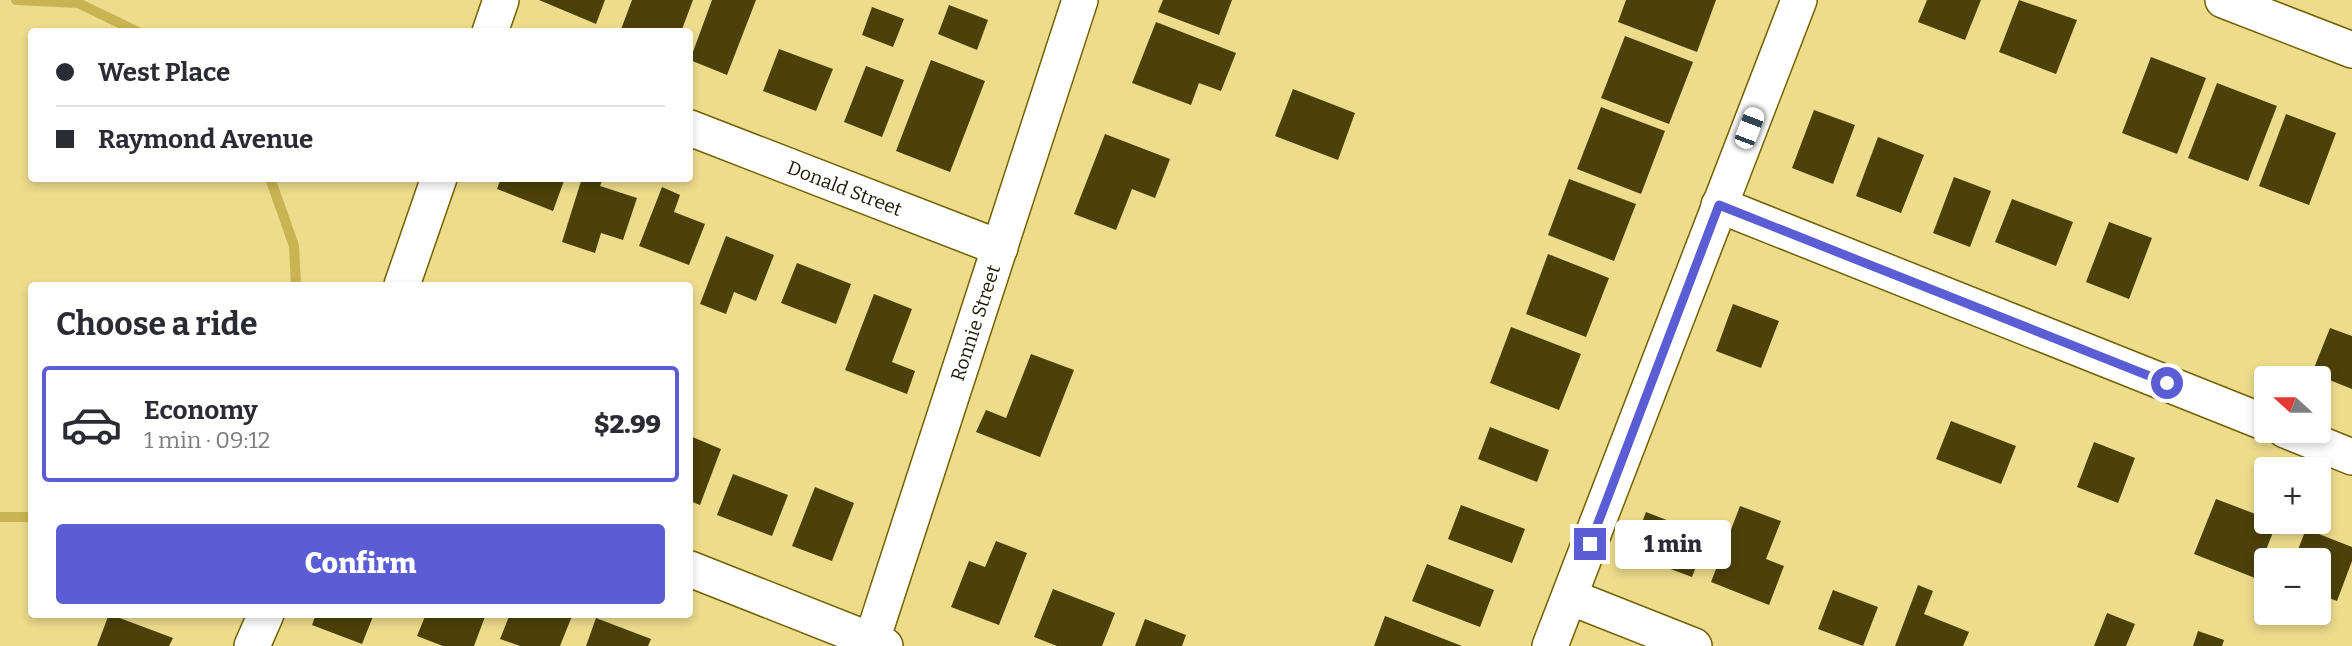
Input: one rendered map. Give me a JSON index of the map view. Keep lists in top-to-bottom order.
{
  "streets": {
    "street": ["Donald Street", "Ronnie Street"]
  },
  "crossings": [
    ["Donald Street", "Ronnie Street"]
  ],
  "north": "left",
  "page": {
    "banner": ["West Place", "Raymond Avenue"],
    "heading": "Choose a ride",
    "map_buttons": ["+", "−"],
    "list": [
      {
        "name": "Economy",
        "note": "1 min · 09:12",
        "value": "$2.99"
      }
    ],
    "buttons": "Confirm",
    "bubble": "1 min"
  }
}
